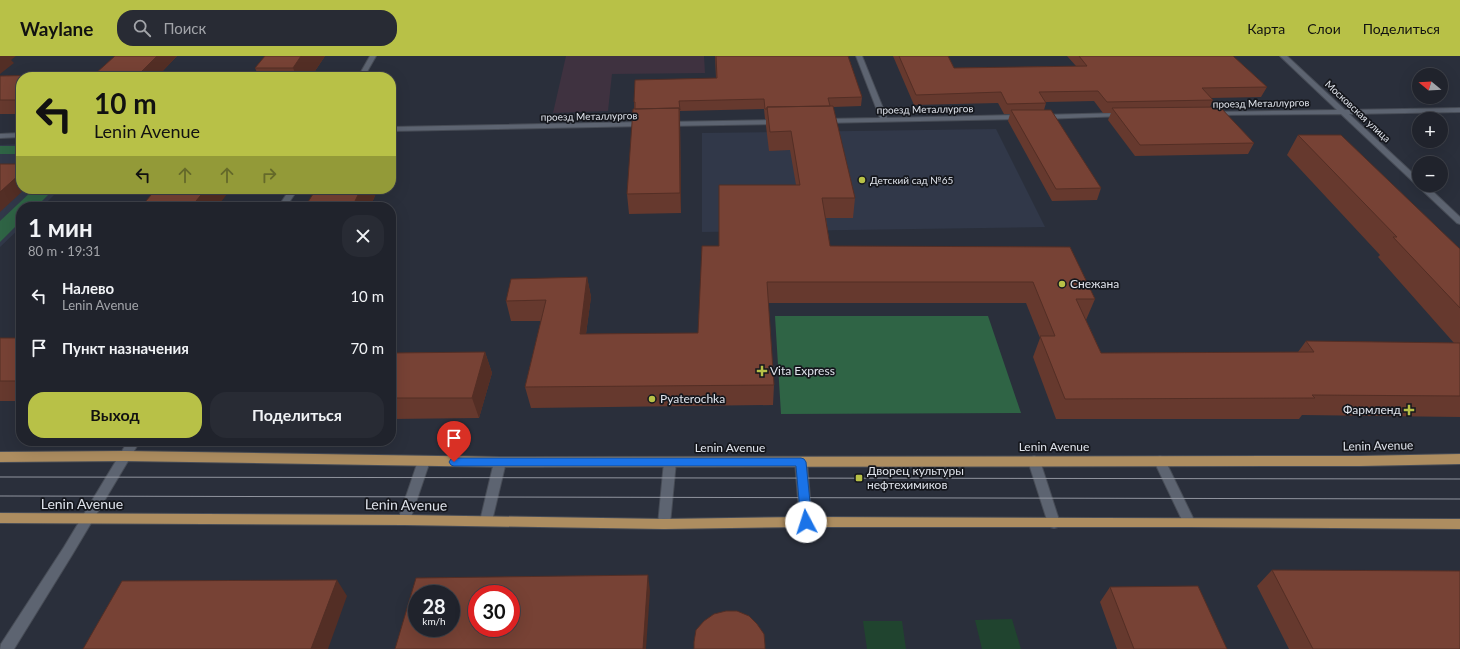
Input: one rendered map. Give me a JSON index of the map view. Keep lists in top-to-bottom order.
{
  "streets": {
    "main road": ["Lenin Avenue"],
    "street": ["проезд Металлургов", "Московская улица"]
  },
  "crossings": [
    ["проезд Металлургов", "Московская улица"]
  ],
  "places": {
    "other": ["Детский сад №65", "Снежана", "Pyaterochka"],
    "health": ["Vita Express", "Фармленд"],
    "transit": ["Дворец культуры нефтехимиков"]
  },
  "north": "left",
  "page": {
    "header": "Waylane",
    "search": "Поиск",
    "nav": ["Карта", "Слои", "Поделиться"],
    "map_buttons": ["+", "−"],
    "turn": ["10 m", "Lenin Avenue"],
    "heading": ["1 мин", "80 m · 19:31"],
    "list": [
      {
        "name": "Налево",
        "note": "Lenin Avenue",
        "value": "10 m"
      },
      {
        "name": "Пункт назначения",
        "value": "70 m"
      }
    ],
    "buttons": ["Выход", "Поделиться"],
    "speed": "28 km/h",
    "limit": "30"
  }
}
